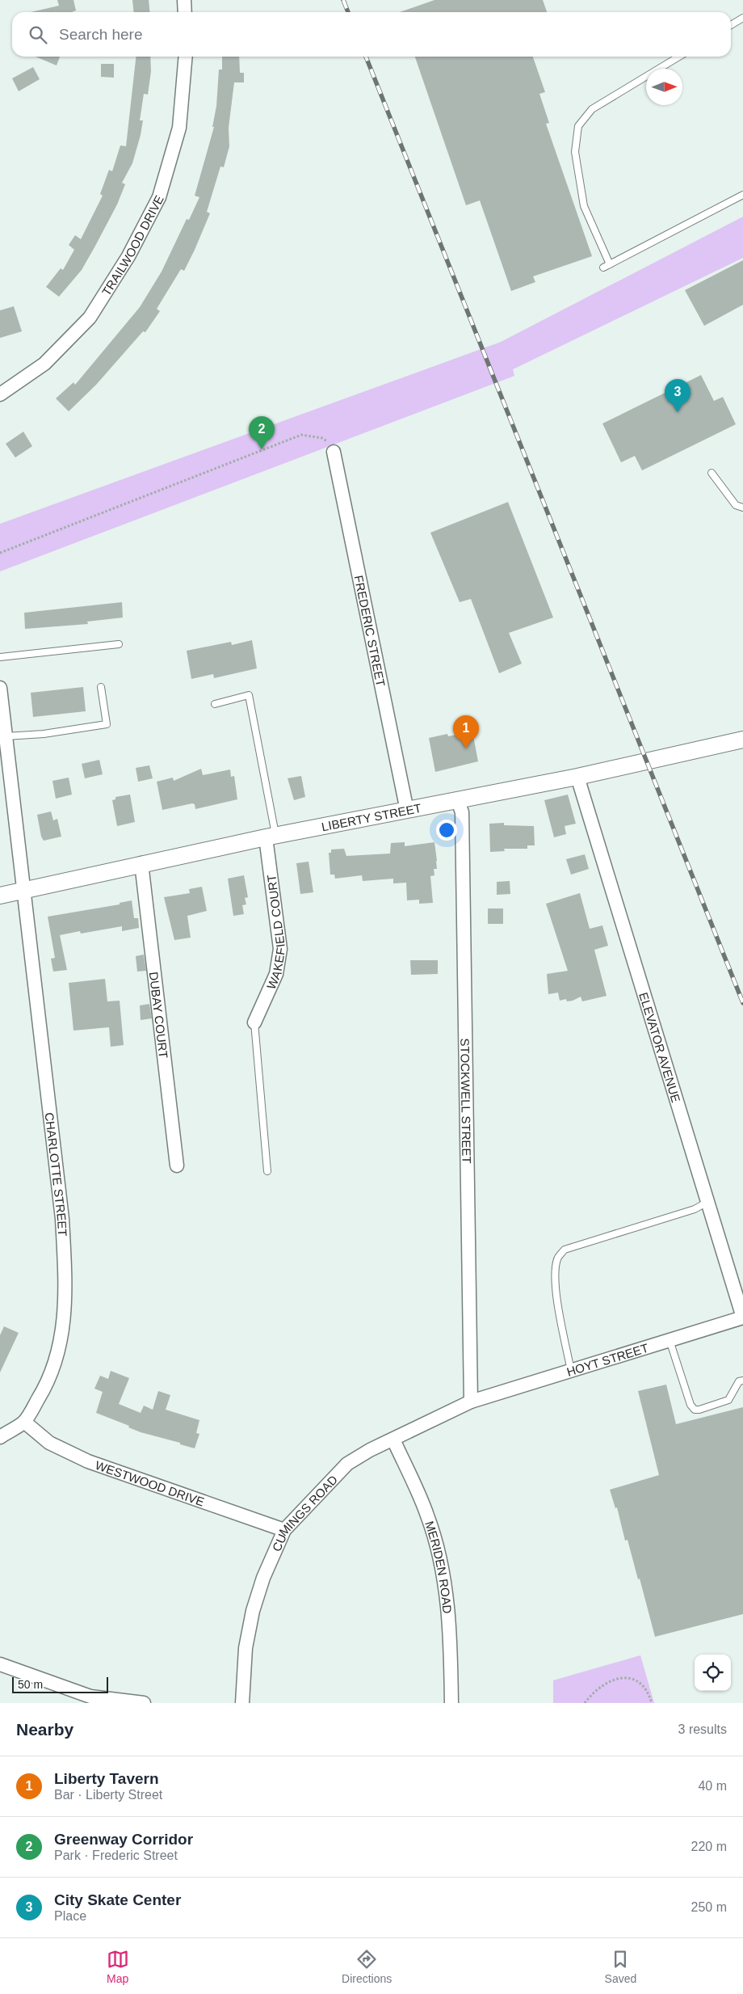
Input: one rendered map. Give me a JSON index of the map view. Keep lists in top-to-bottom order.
{
  "streets": {
    "street": [
      "TRAILWOOD DRIVE",
      "FREDERIC STREET",
      "LIBERTY STREET",
      "WAKEFIELD COURT",
      "DUBAY COURT",
      "ELEVATOR AVENUE",
      "STOCKWELL STREET",
      "CHARLOTTE STREET",
      "HOYT STREET",
      "WESTWOOD DRIVE",
      "CUMINGS ROAD",
      "MERIDEN ROAD"
    ]
  },
  "crossings": [
    ["FREDERIC STREET", "LIBERTY STREET"],
    ["LIBERTY STREET", "WAKEFIELD COURT"],
    ["LIBERTY STREET", "DUBAY COURT"],
    ["LIBERTY STREET", "ELEVATOR AVENUE"],
    ["LIBERTY STREET", "STOCKWELL STREET"],
    ["LIBERTY STREET", "CHARLOTTE STREET"],
    ["ELEVATOR AVENUE", "HOYT STREET"],
    ["STOCKWELL STREET", "HOYT STREET"],
    ["STOCKWELL STREET", "CUMINGS ROAD"],
    ["CHARLOTTE STREET", "WESTWOOD DRIVE"],
    ["HOYT STREET", "CUMINGS ROAD"],
    ["WESTWOOD DRIVE", "CUMINGS ROAD"],
    ["CUMINGS ROAD", "MERIDEN ROAD"]
  ],
  "scale_bar": "50 m",
  "north": "right",
  "page": {
    "search": "Search here",
    "pins": ["3", "2", "1"],
    "scale": "50 m",
    "heading": ["Nearby", "3 results"],
    "list": [
      {
        "mark": "1",
        "name": "Liberty Tavern",
        "note": "Bar · Liberty Street",
        "value": "40 m"
      },
      {
        "mark": "2",
        "name": "Greenway Corridor",
        "note": "Park · Frederic Street",
        "value": "220 m"
      },
      {
        "mark": "3",
        "name": "City Skate Center",
        "note": "Place",
        "value": "250 m"
      }
    ],
    "nav": ["Map", "Directions", "Saved"]
  }
}
